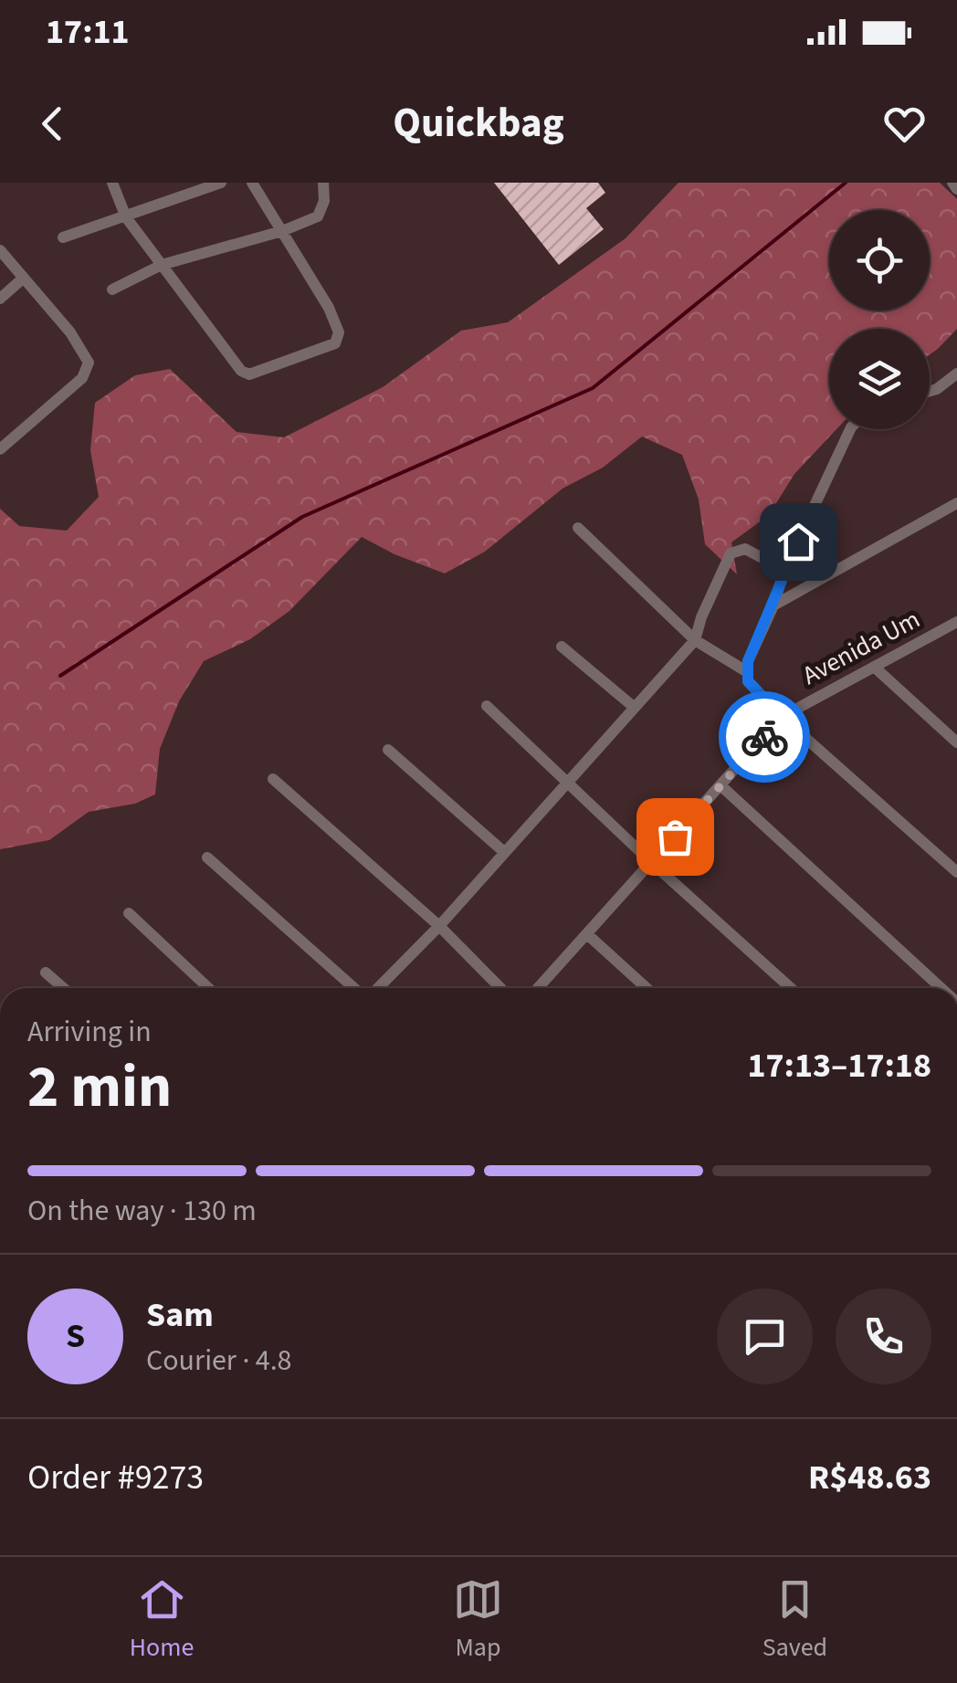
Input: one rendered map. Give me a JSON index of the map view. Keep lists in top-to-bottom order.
{
  "streets": {
    "street": ["Avenida Um"]
  },
  "page": {
    "status": "17:11",
    "header": "Quickbag",
    "heading": ["2 min", "Arriving in", "17:13–17:18"],
    "panel": [
      "Sam",
      "Courier · 4.8",
      "Order #9273",
      "R$48.63"
    ],
    "bar": "On the way · 130 m",
    "round": "S",
    "tabs": ["Home", "Map", "Saved"]
  }
}
